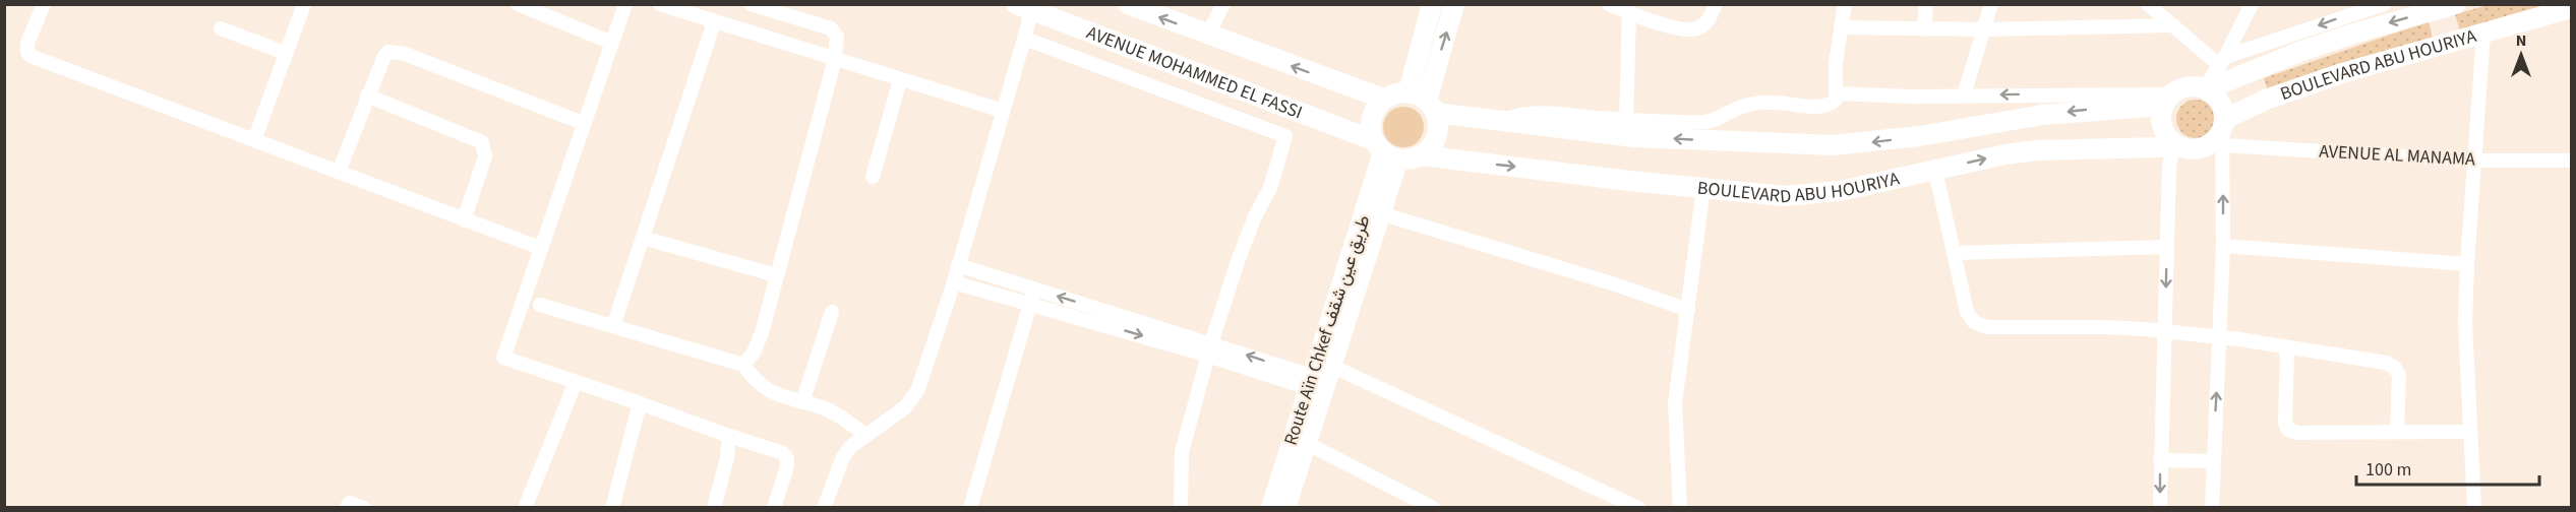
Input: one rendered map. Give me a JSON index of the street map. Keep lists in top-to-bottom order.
{
  "streets": {
    "main road": ["BOULEVARD ABU HOURIYA", "AVENUE MOHAMMED EL FASSI", "Route Aïn Chkef طريق عين شقف"],
    "street": ["AVENUE AL MANAMA"]
  },
  "crossings": [
    ["BOULEVARD ABU HOURIYA", "AVENUE MOHAMMED EL FASSI"],
    ["BOULEVARD ABU HOURIYA", "AVENUE AL MANAMA"],
    ["BOULEVARD ABU HOURIYA", "Route Aïn Chkef طريق عين شقف"],
    ["AVENUE MOHAMMED EL FASSI", "Route Aïn Chkef طريق عين شقف"]
  ],
  "scale_bar": "100 m",
  "north": "top"
}
